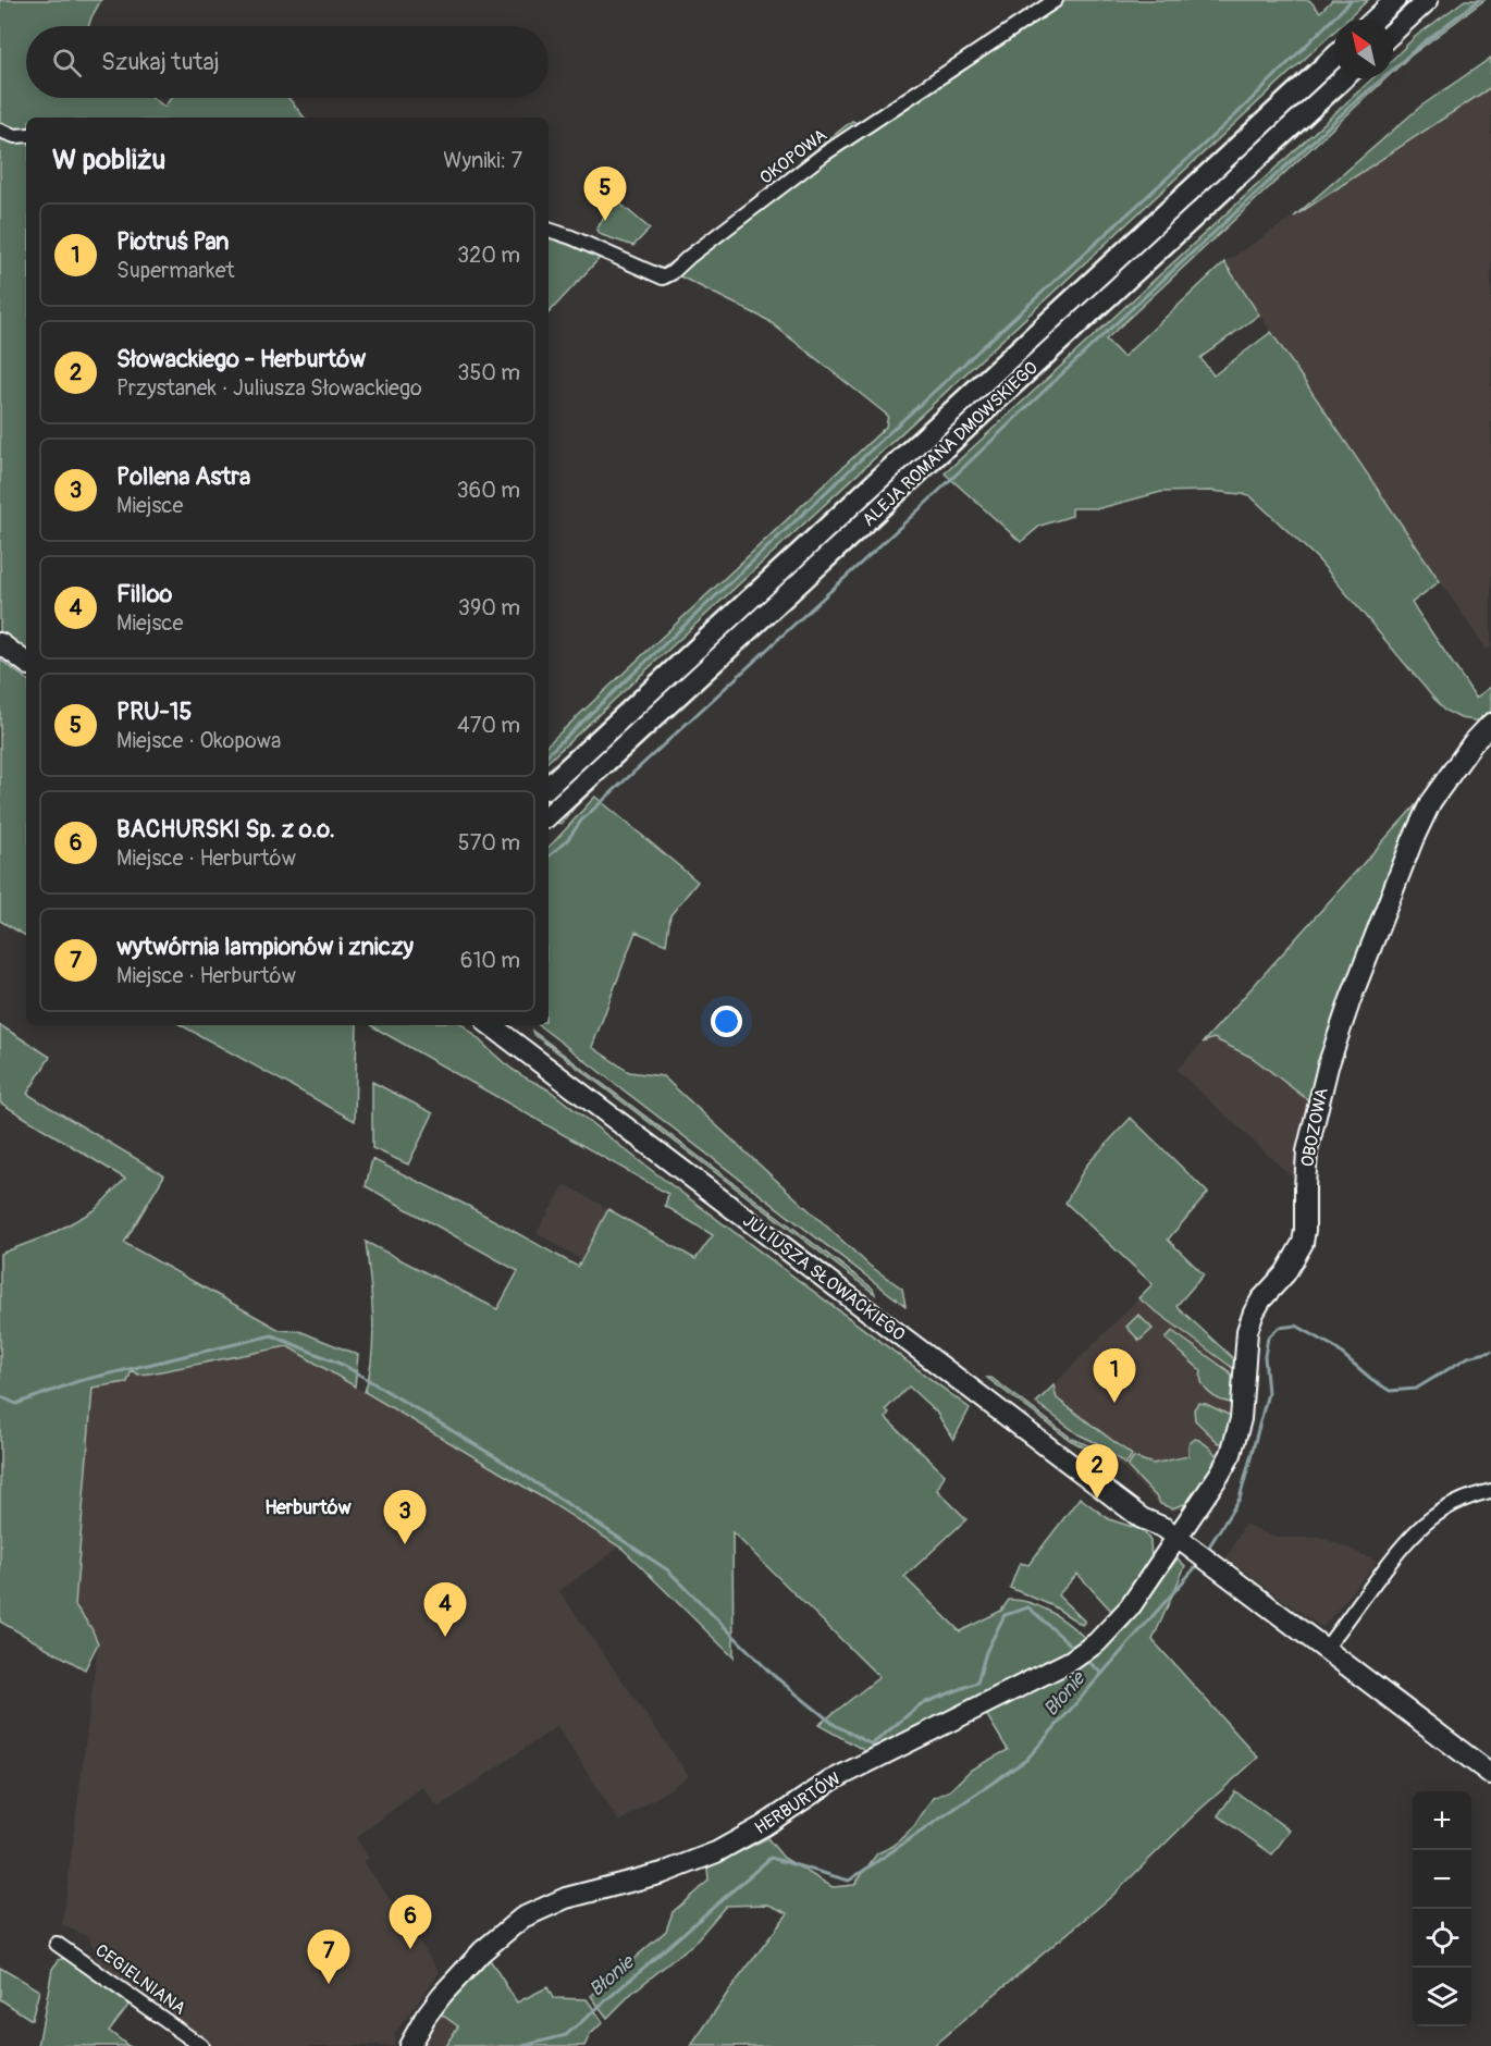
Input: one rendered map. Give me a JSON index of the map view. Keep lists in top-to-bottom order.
{
  "streets": {
    "main road": [
      "ALEJA ROMANA DMOWSKIEGO",
      "OBOZOWA",
      "JULIUSZA SŁOWACKIEGO",
      "HERBURTÓW"
    ],
    "street": ["OKOPOWA", "CEGIELNIANA"]
  },
  "crossings": [
    ["OBOZOWA", "JULIUSZA SŁOWACKIEGO"],
    ["OBOZOWA", "HERBURTÓW"],
    ["JULIUSZA SŁOWACKIEGO", "HERBURTÓW"]
  ],
  "districts": ["Herburtów"],
  "water": ["Błonie"],
  "north": "top left",
  "page": {
    "search": "Szukaj tutaj",
    "heading": ["W pobliżu", "Wyniki: 7"],
    "pins": [
      "5",
      "1",
      "2",
      "3",
      "4",
      "6",
      "7"
    ],
    "list": [
      {
        "mark": "1",
        "name": "Piotruś Pan",
        "note": "Supermarket",
        "value": "320 m"
      },
      {
        "mark": "2",
        "name": "Słowackiego - Herburtów",
        "note": "Przystanek · Juliusza Słowackiego",
        "value": "350 m"
      },
      {
        "mark": "3",
        "name": "Pollena Astra",
        "note": "Miejsce",
        "value": "360 m"
      },
      {
        "mark": "4",
        "name": "Filloo",
        "note": "Miejsce",
        "value": "390 m"
      },
      {
        "mark": "5",
        "name": "PRU-15",
        "note": "Miejsce · Okopowa",
        "value": "470 m"
      },
      {
        "mark": "6",
        "name": "BACHURSKI Sp. z o.o.",
        "note": "Miejsce · Herburtów",
        "value": "570 m"
      },
      {
        "mark": "7",
        "name": "wytwórnia lampionów i zniczy",
        "note": "Miejsce · Herburtów",
        "value": "610 m"
      }
    ],
    "map_buttons": ["+", "−"]
  }
}
